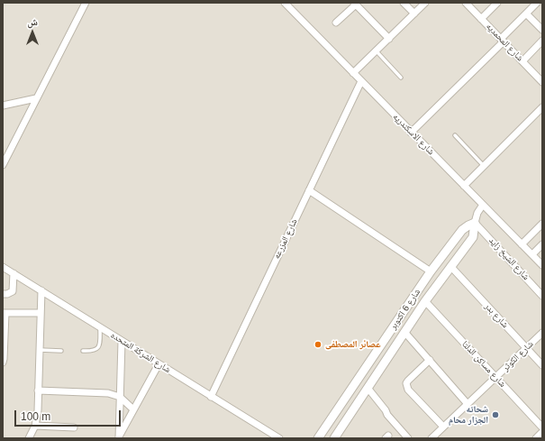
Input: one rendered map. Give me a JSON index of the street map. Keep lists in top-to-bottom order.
{
  "streets": {
    "street": [
      "شارع المحمديه",
      "شارع الاسكندريه",
      "شارع المزرعه",
      "شارع الشيخ زايد",
      "شارع 6 اكتوبر",
      "شارع بدر",
      "شارع الشركة المتحده",
      "شارع الكوثر",
      "شارع مساكن الدلتا"
    ]
  },
  "crossings": [
    ["شارع الاسكندريه", "شارع المزرعه"],
    ["شارع الاسكندريه", "شارع 6 اكتوبر"],
    ["شارع المزرعه", "شارع الشركة المتحده"],
    ["شارع الشيخ زايد", "شارع 6 اكتوبر"],
    ["شارع 6 اكتوبر", "شارع بدر"],
    ["شارع 6 اكتوبر", "شارع مساكن الدلتا"],
    ["شارع بدر", "شارع الكوثر"],
    ["شارع الكوثر", "شارع مساكن الدلتا"]
  ],
  "places": ["عصائر المصطفى", "شحاته الجزار محام"],
  "scale_bar": "100 m",
  "north": "top"
}
